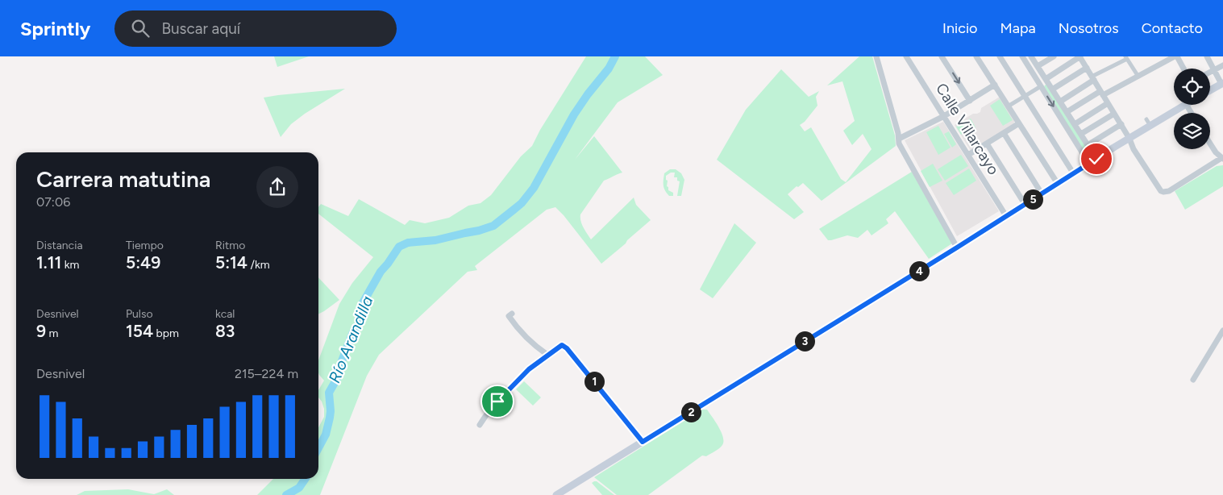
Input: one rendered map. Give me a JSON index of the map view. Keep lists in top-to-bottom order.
{
  "streets": {
    "street": ["Calle Villarcayo"]
  },
  "water": ["Río Arandilla"],
  "page": {
    "header": "Sprintly",
    "search": "Buscar aquí",
    "nav": [
      "Inicio",
      "Mapa",
      "Nosotros",
      "Contacto"
    ],
    "heading": ["Carrera matutina", "07:06"],
    "pins": [
      "5",
      "4",
      "3",
      "1",
      "2"
    ],
    "stats": [
      ["Distancia", "1.11 km"],
      ["Tiempo", "5:49"],
      ["Ritmo", "5:14 /km"],
      ["Desnivel", "9 m"],
      ["Pulso", "154 bpm"],
      ["kcal", "83"]
    ],
    "chart": ["Desnivel", "215–224 m"]
  }
}
